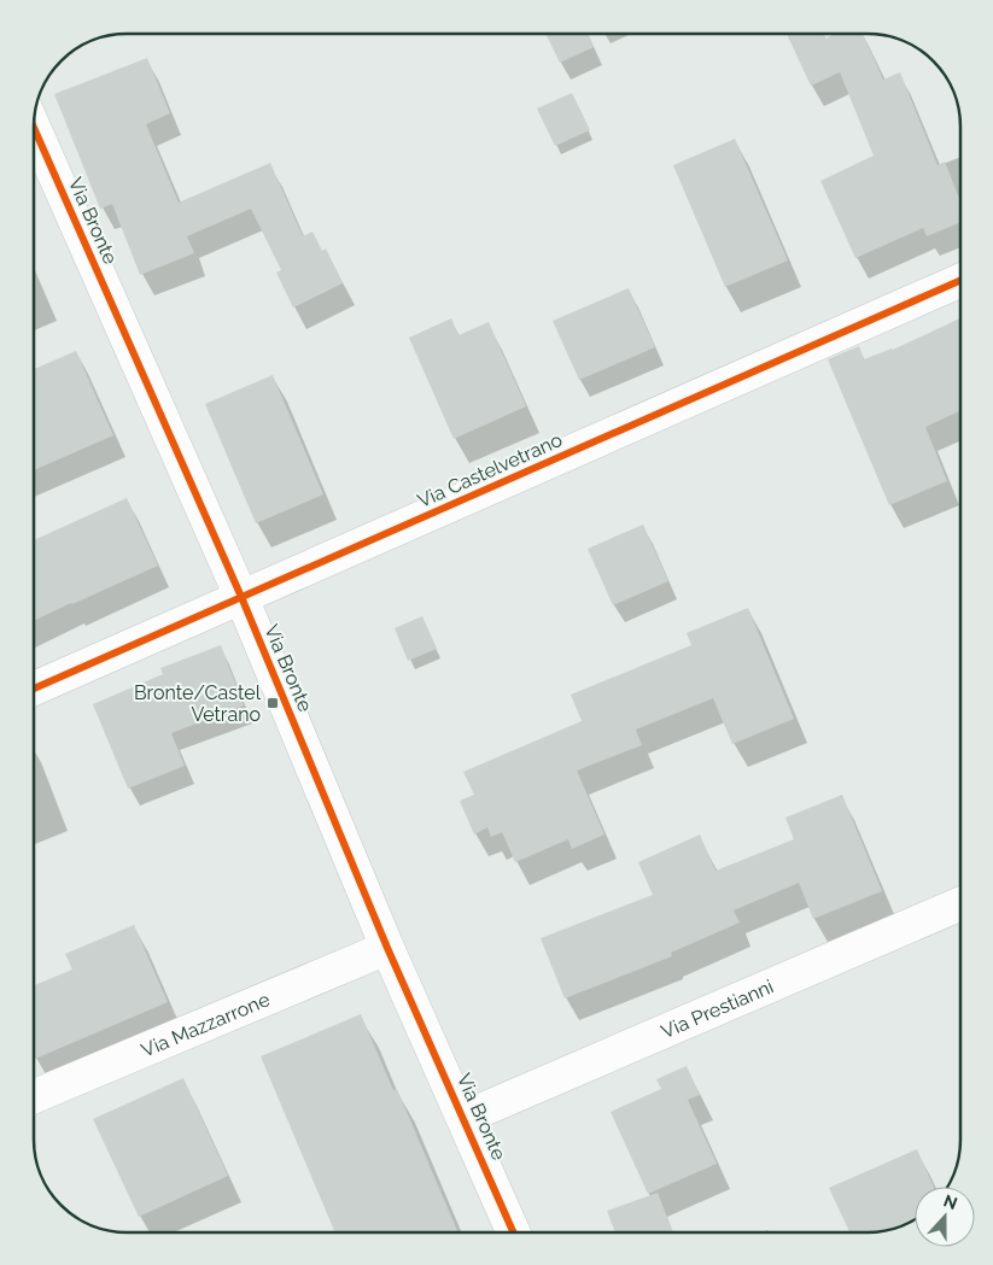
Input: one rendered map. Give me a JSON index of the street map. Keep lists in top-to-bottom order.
{
  "streets": {
    "street": [
      "Via Bronte",
      "Via Castelvetrano",
      "Via Prestianni",
      "Via Mazzarrone"
    ]
  },
  "crossings": [
    ["Via Bronte", "Via Castelvetrano"],
    ["Via Bronte", "Via Prestianni"],
    ["Via Bronte", "Via Mazzarrone"]
  ],
  "places": {
    "transit": ["Bronte/Castel Vetrano"]
  },
  "north": "top"
}
